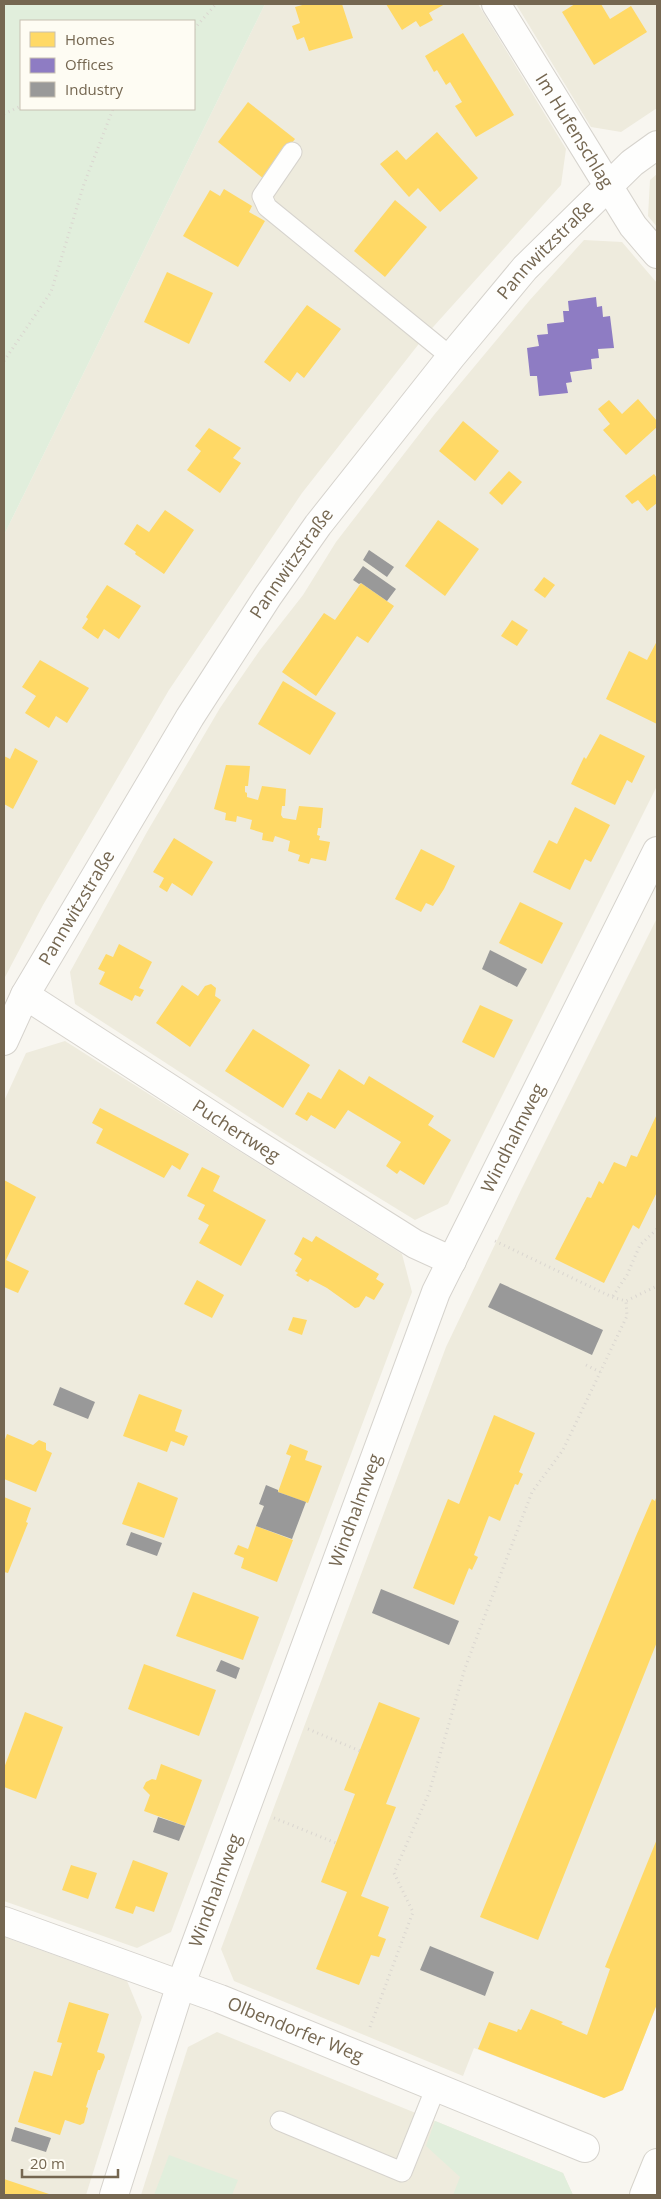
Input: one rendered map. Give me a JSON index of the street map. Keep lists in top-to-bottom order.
{
  "streets": {
    "street": [
      "Im Hufenschlag",
      "Pannwitzstraße",
      "Puchertweg",
      "Windhalmweg",
      "Olbendorfer Weg"
    ]
  },
  "crossings": [
    ["Im Hufenschlag", "Pannwitzstraße"],
    ["Pannwitzstraße", "Puchertweg"],
    ["Puchertweg", "Windhalmweg"],
    ["Windhalmweg", "Olbendorfer Weg"]
  ],
  "legend": ["Homes", "Offices", "Industry"],
  "scale_bar": "20 m"
}
